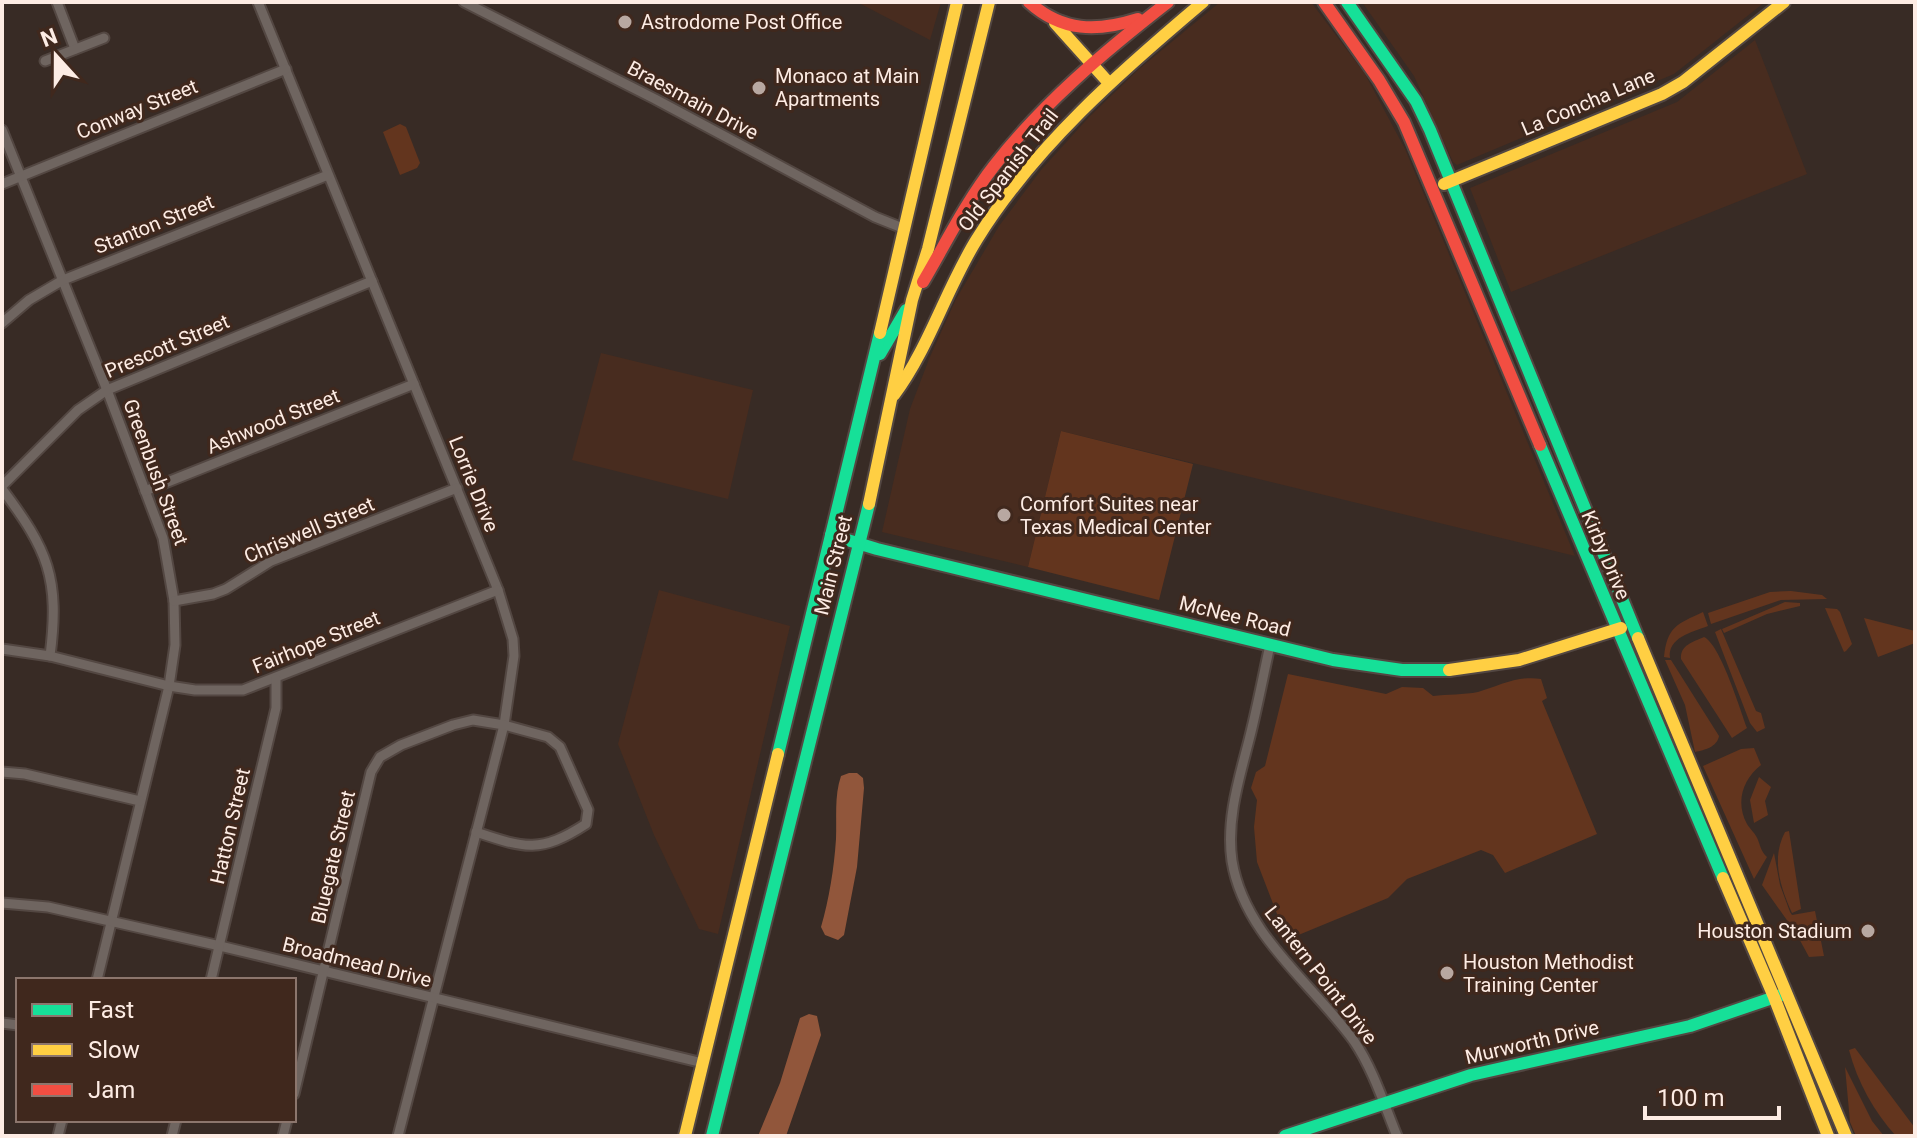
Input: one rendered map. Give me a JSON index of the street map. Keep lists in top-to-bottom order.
{
  "streets": {
    "main road": [
      "La Concha Lane",
      "Old Spanish Trail",
      "Kirby Drive",
      "Main Street",
      "McNee Road",
      "Murworth Drive"
    ],
    "street": [
      "Braesmain Drive",
      "Conway Street",
      "Stanton Street",
      "Prescott Street",
      "Ashwood Street",
      "Greenbush Street",
      "Lorrie Drive",
      "Chriswell Street",
      "Fairhope Street",
      "Hatton Street",
      "Bluegate Street",
      "Broadmead Drive",
      "Lantern Point Drive"
    ]
  },
  "crossings": [
    ["Braesmain Drive", "Main Street"],
    ["La Concha Lane", "Kirby Drive"],
    ["Conway Street", "Greenbush Street"],
    ["Conway Street", "Lorrie Drive"],
    ["Old Spanish Trail", "Main Street"],
    ["Stanton Street", "Greenbush Street"],
    ["Stanton Street", "Lorrie Drive"],
    ["Prescott Street", "Greenbush Street"],
    ["Prescott Street", "Lorrie Drive"],
    ["Ashwood Street", "Greenbush Street"],
    ["Ashwood Street", "Lorrie Drive"],
    ["Greenbush Street", "Chriswell Street"],
    ["Greenbush Street", "Fairhope Street"],
    ["Greenbush Street", "Broadmead Drive"],
    ["Lorrie Drive", "Chriswell Street"],
    ["Lorrie Drive", "Fairhope Street"],
    ["Lorrie Drive", "Bluegate Street"],
    ["Lorrie Drive", "Broadmead Drive"],
    ["Kirby Drive", "McNee Road"],
    ["Kirby Drive", "Murworth Drive"],
    ["Main Street", "McNee Road"],
    ["Main Street", "Broadmead Drive"],
    ["McNee Road", "Lantern Point Drive"],
    ["Fairhope Street", "Hatton Street"],
    ["Hatton Street", "Broadmead Drive"],
    ["Bluegate Street", "Broadmead Drive"],
    ["Lantern Point Drive", "Murworth Drive"]
  ],
  "places": [
    "Astrodome Post Office",
    "Monaco at Main Apartments",
    "Comfort Suites near Texas Medical Center",
    "Houston Stadium",
    "Houston Methodist Training Center"
  ],
  "legend": ["Fast", "Slow", "Jam"],
  "scale_bar": "100 m",
  "north": "top"
}
